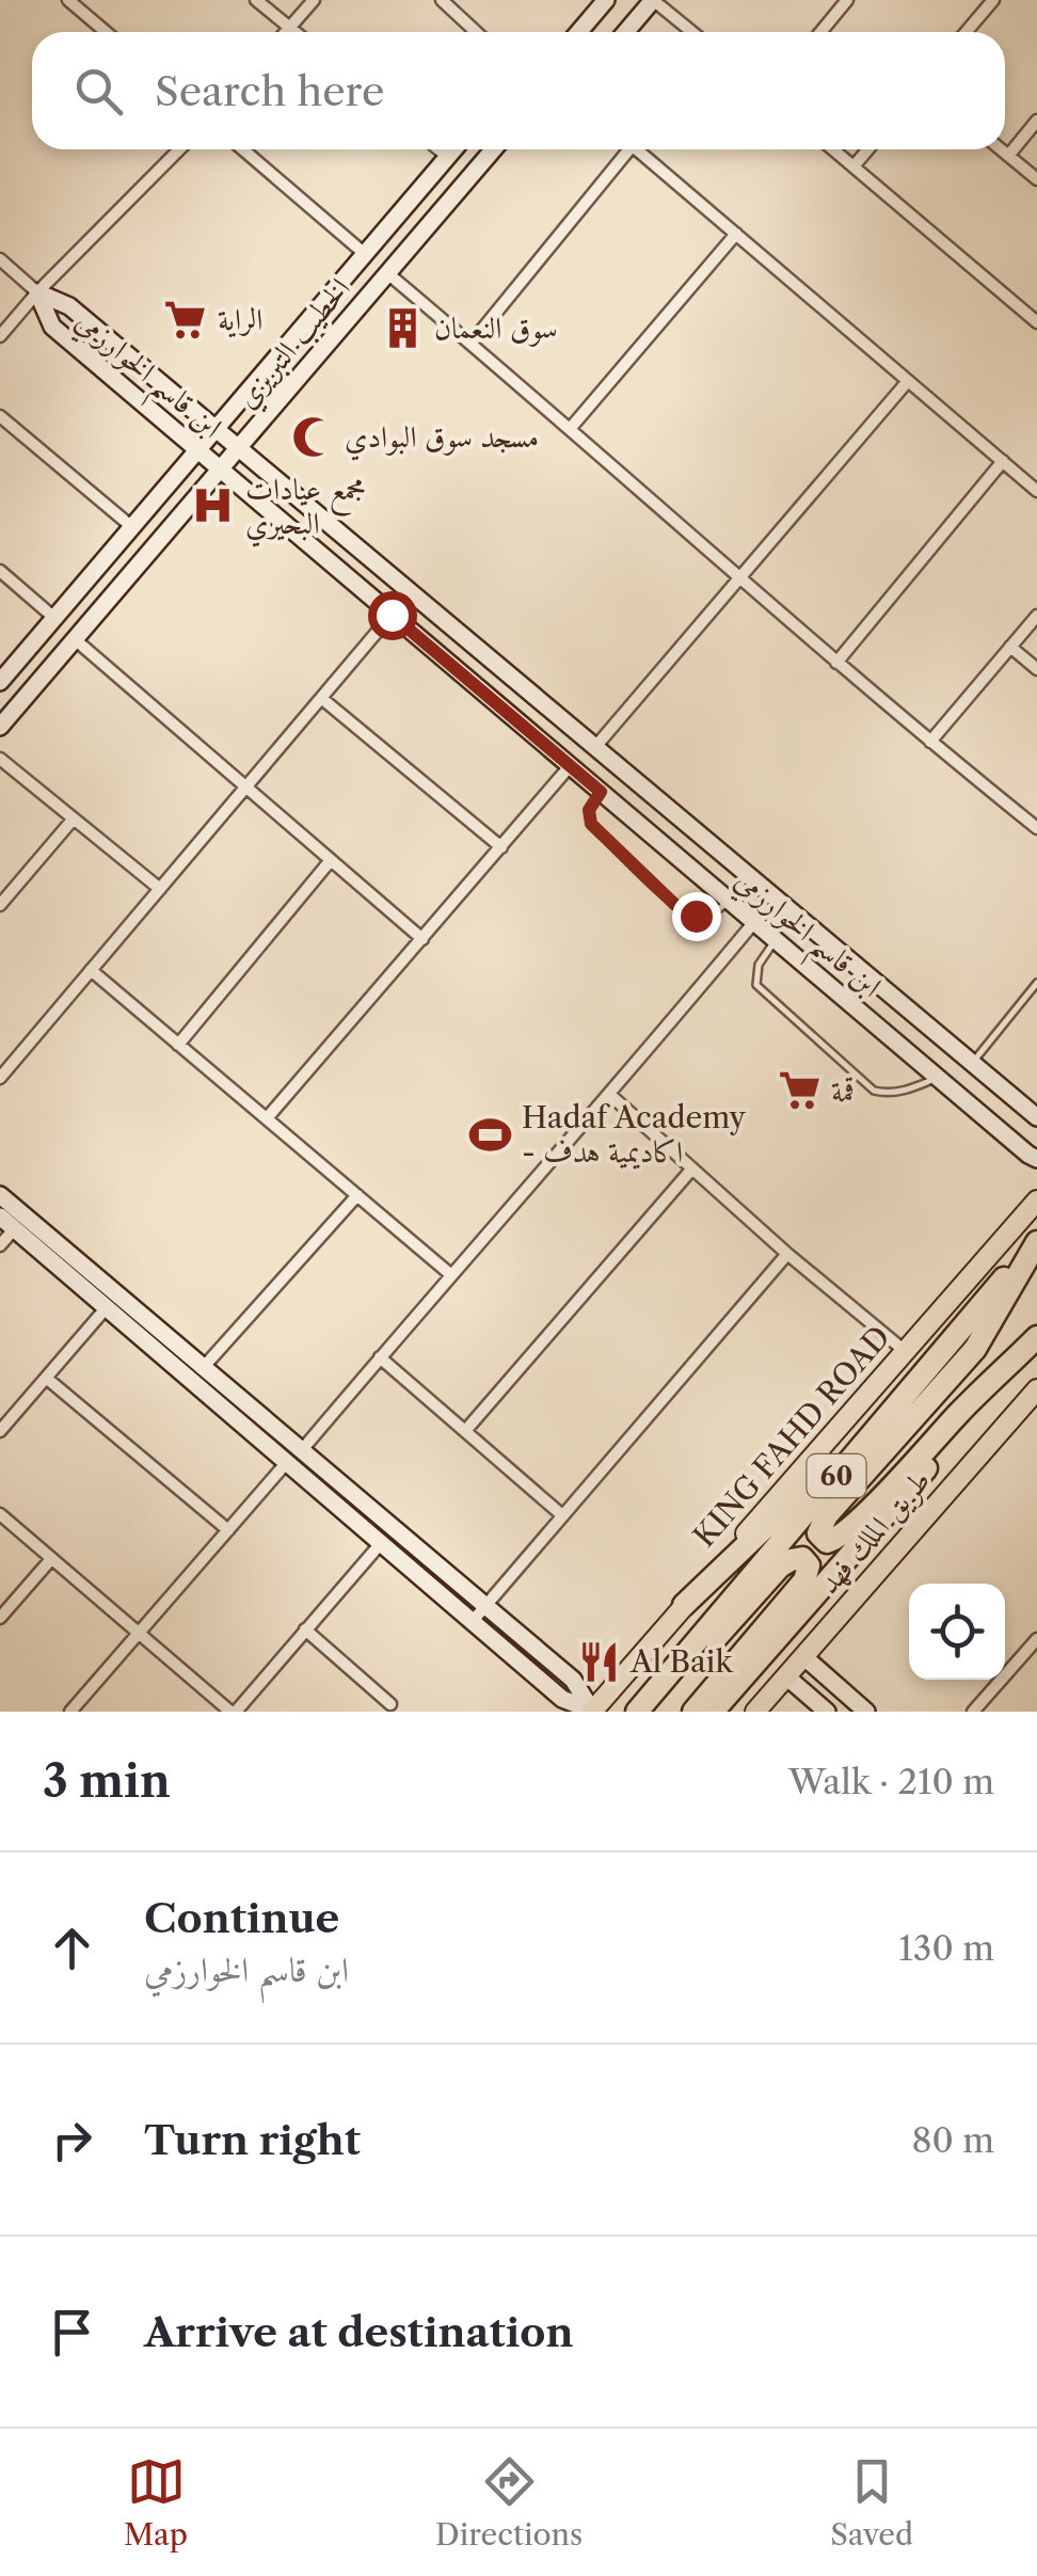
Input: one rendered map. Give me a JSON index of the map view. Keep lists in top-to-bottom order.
{
  "streets": {
    "highway": ["KING FAHD ROAD", "60"],
    "main road": ["طريق الملك فهد"],
    "street": ["الخطيب التبريزي", "ابن قاسم الخوارزمي"]
  },
  "crossings": [
    ["الخطيب التبريزي", "ابن قاسم الخوارزمي"]
  ],
  "places": {
    "supermarket": ["الراية", "قمة"],
    "building": ["سوق النعمان"],
    "mosque": ["مسجد سوق البوادي"],
    "hospital": ["مجمع عيادات البحيري"],
    "sports": ["Hadaf Academy - اكاديمية هدف"],
    "restaurant": ["Al Baik"]
  },
  "page": {
    "search": "Search here",
    "heading": ["3 min", "Walk · 210 m"],
    "list": [
      ["Continue", "ابن قاسم الخوارزمي", "130 m"],
      ["Turn right", "80 m"],
      "Arrive at destination"
    ],
    "nav": ["Map", "Directions", "Saved"]
  }
}
